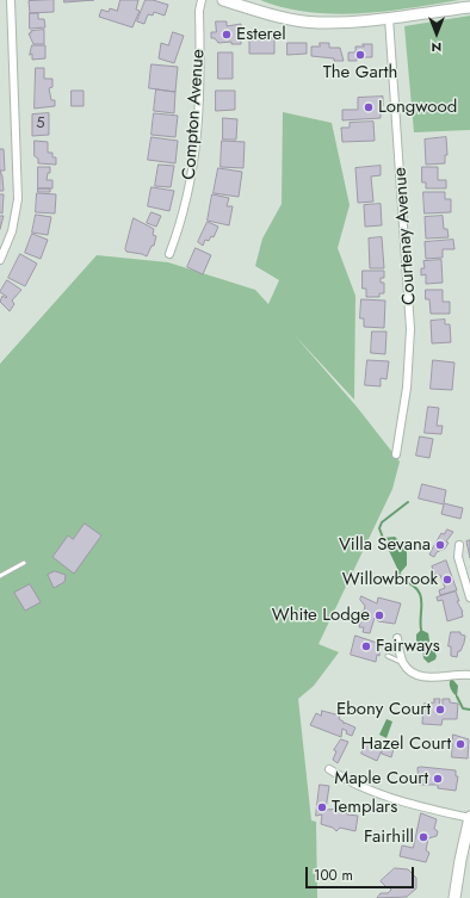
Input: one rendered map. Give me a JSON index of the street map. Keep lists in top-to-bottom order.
{
  "streets": {
    "street": ["Compton Avenue", "Courtenay Avenue"]
  },
  "places": [
    "Esterel",
    "The Garth",
    "Longwood",
    "Villa Sevana",
    "Willowbrook",
    "White Lodge",
    "Fairways",
    "Ebony Court",
    "Hazel Court",
    "Maple Court",
    "Templars",
    "Fairhill"
  ],
  "house_numbers": ["5"],
  "scale_bar": "100 m",
  "north": "bottom"
}
